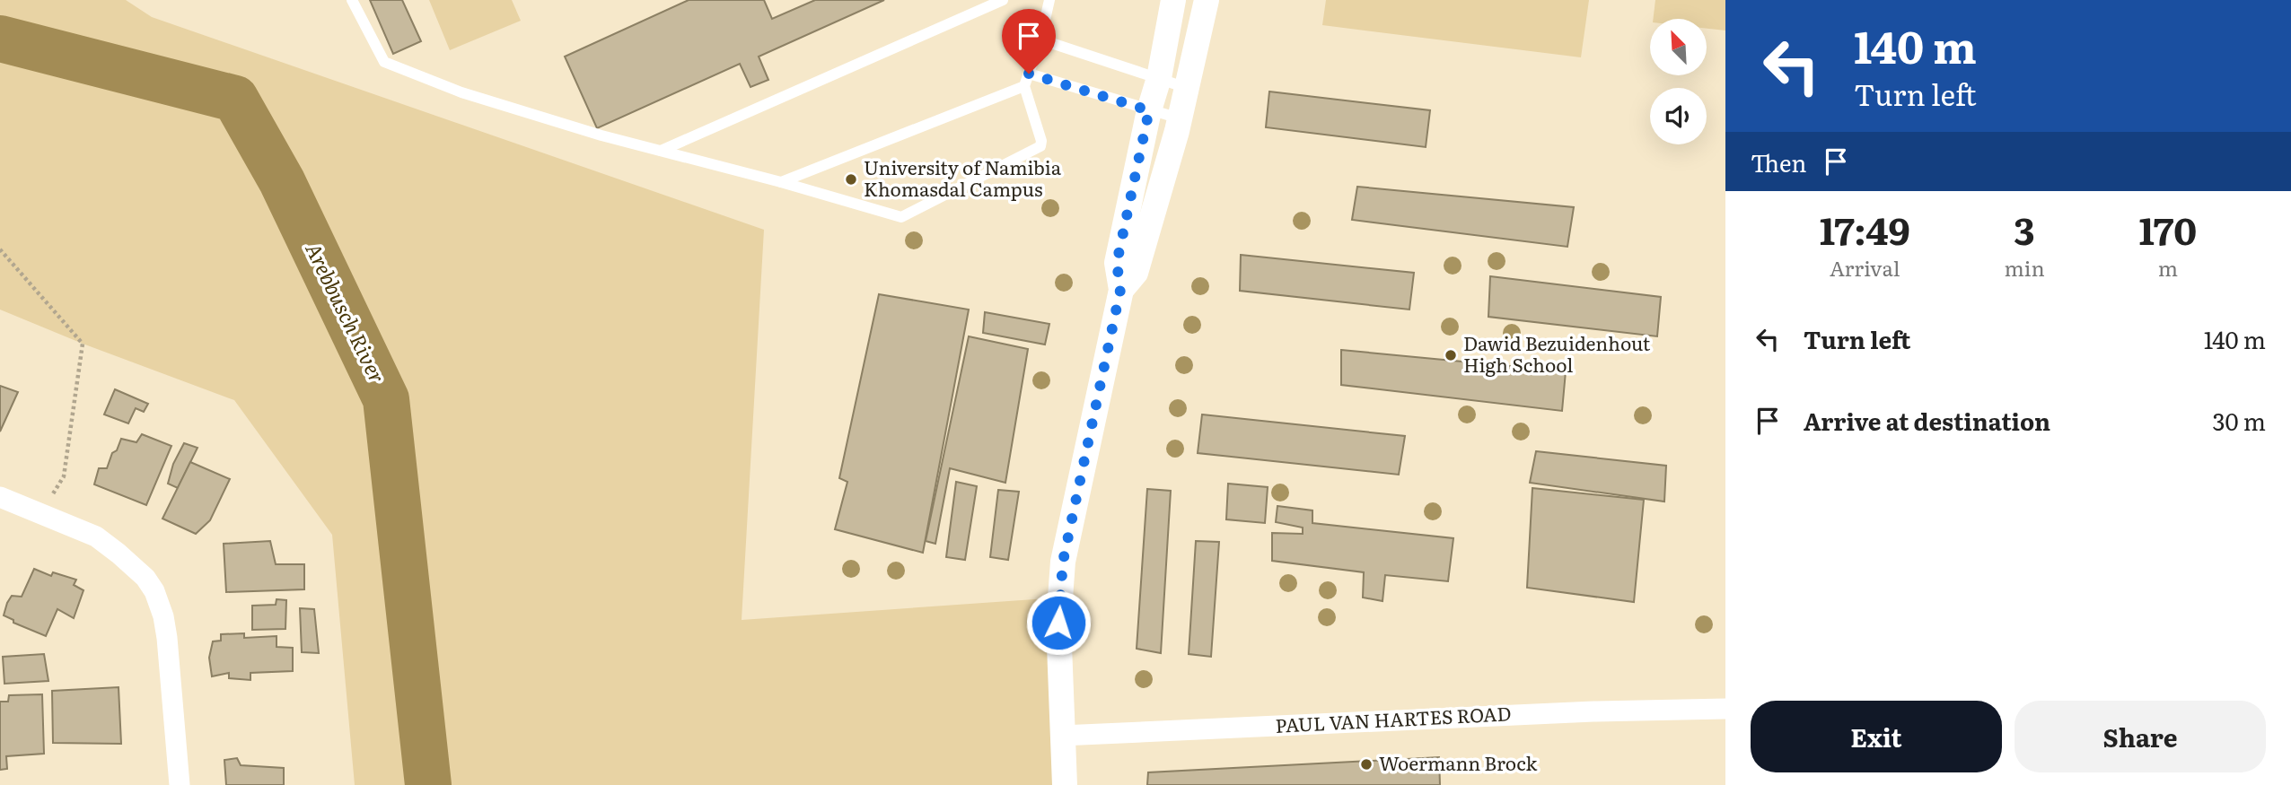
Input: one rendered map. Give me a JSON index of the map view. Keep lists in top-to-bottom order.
{
  "streets": {
    "street": ["PAUL VAN HARTES ROAD"]
  },
  "water": ["Arebbusch River"],
  "places": ["University of Namibia Khomasdal Campus", "Dawid Bezuidenhout High School", "Woermann Brock"],
  "north": "top left",
  "page": {
    "turn": ["140 m", "Turn left"],
    "then": "Then",
    "eta": [
      "17:49",
      "Arrival",
      "3",
      "min",
      "170",
      "m"
    ],
    "list": [
      {
        "name": "Turn left",
        "value": "140 m"
      },
      {
        "name": "Arrive at destination",
        "value": "30 m"
      }
    ],
    "buttons": ["Exit", "Share"]
  }
}
